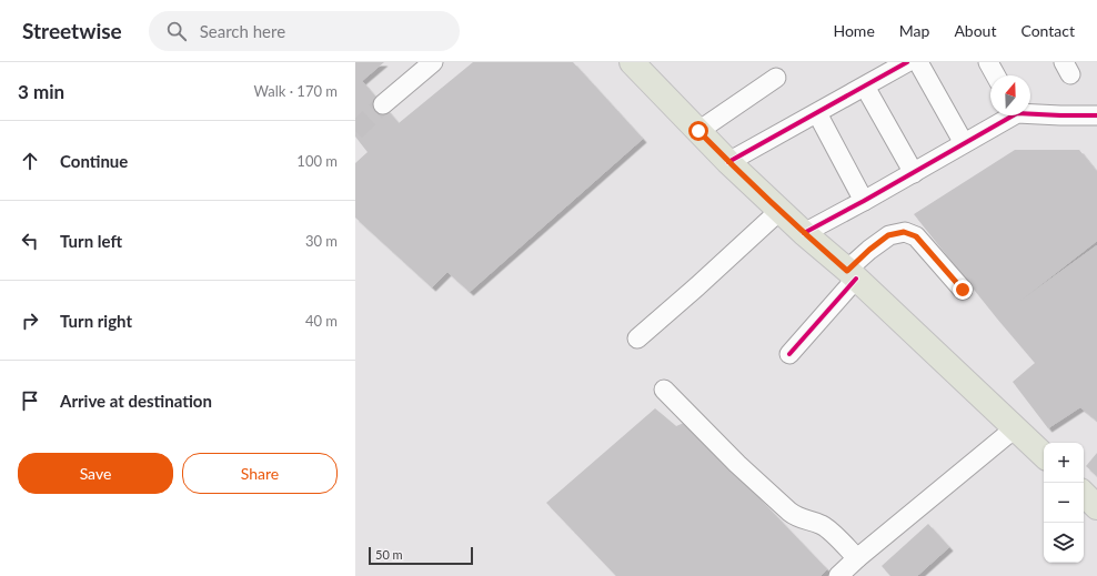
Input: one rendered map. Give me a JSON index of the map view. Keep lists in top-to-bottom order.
{
  "scale_bar": "50 m",
  "north": "top",
  "page": {
    "header": "Streetwise",
    "search": "Search here",
    "nav": [
      "Home",
      "Map",
      "About",
      "Contact"
    ],
    "heading": ["3 min", "Walk · 170 m"],
    "list": [
      ["Continue", "100 m"],
      ["Turn left", "30 m"],
      ["Turn right", "40 m"],
      "Arrive at destination"
    ],
    "buttons": ["Save", "Share"],
    "map_buttons": ["+", "−"],
    "scale": "50 m"
  }
}
